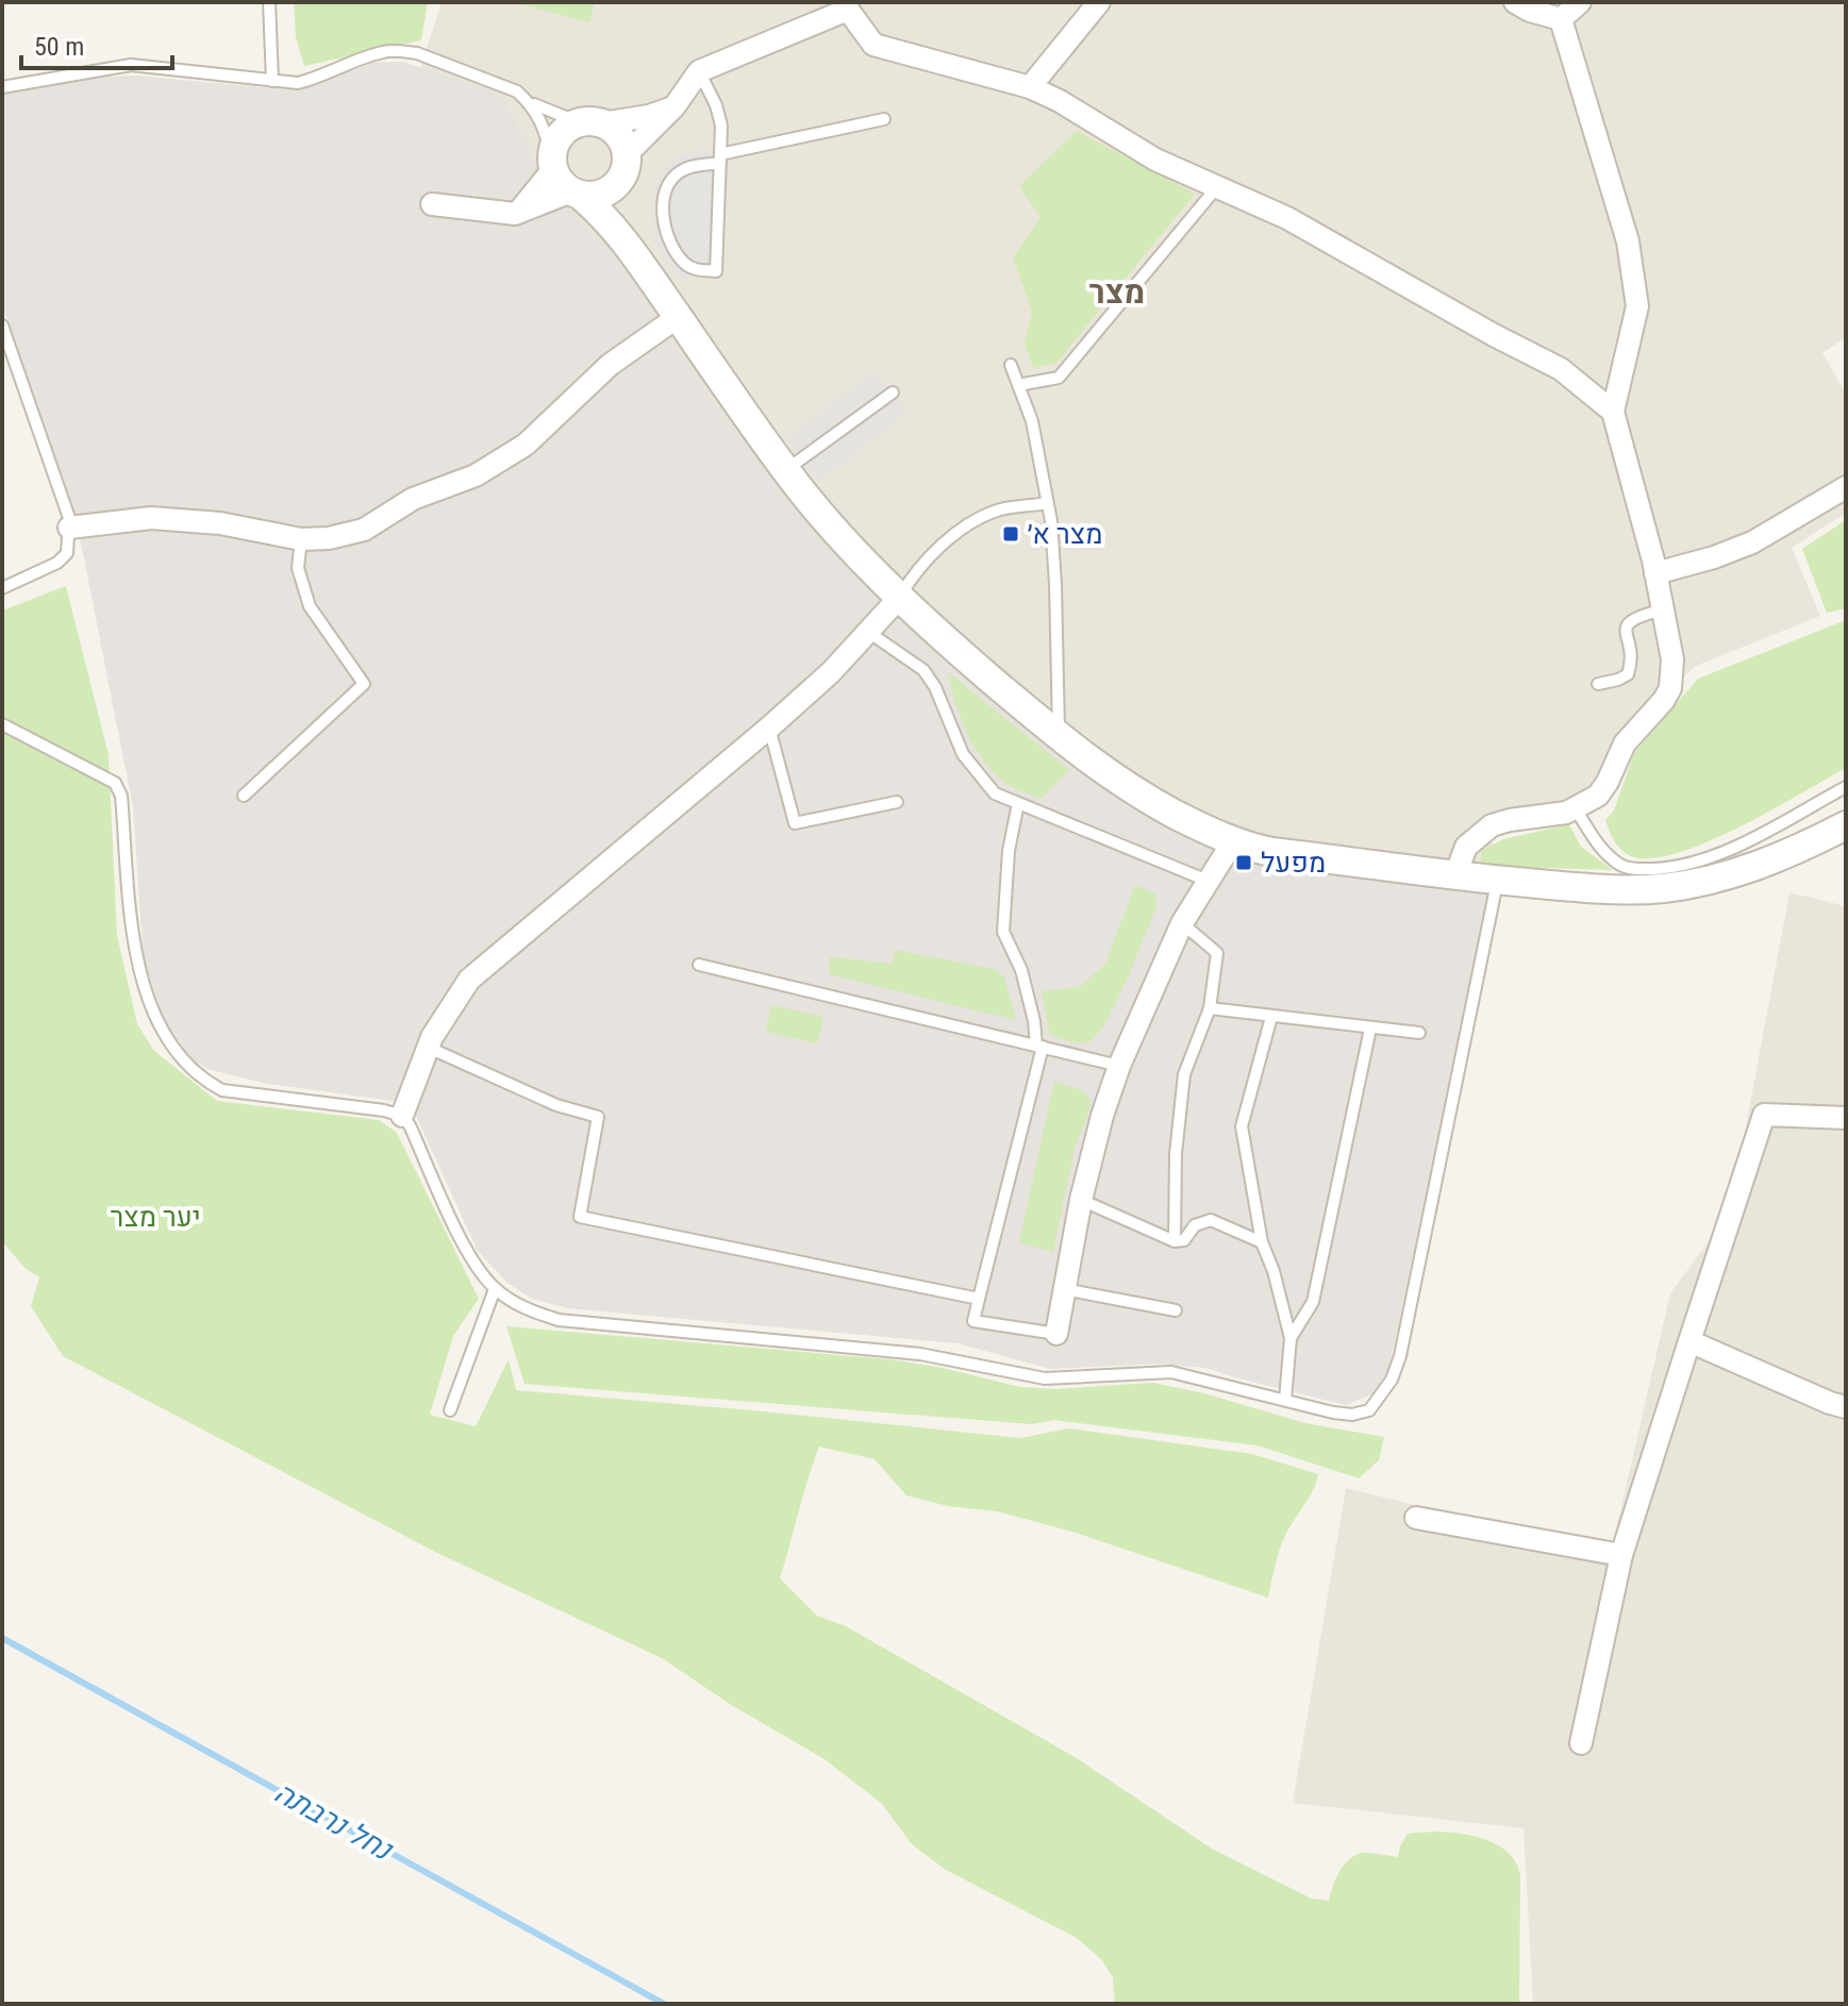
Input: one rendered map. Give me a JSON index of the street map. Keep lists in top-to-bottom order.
{
  "districts": ["מצר"],
  "water": ["נחל נרבתה"],
  "parks": ["יער מצר"],
  "places": {
    "transit": ["מצר א׳", "מפעל"]
  },
  "scale_bar": "50 m"
}
